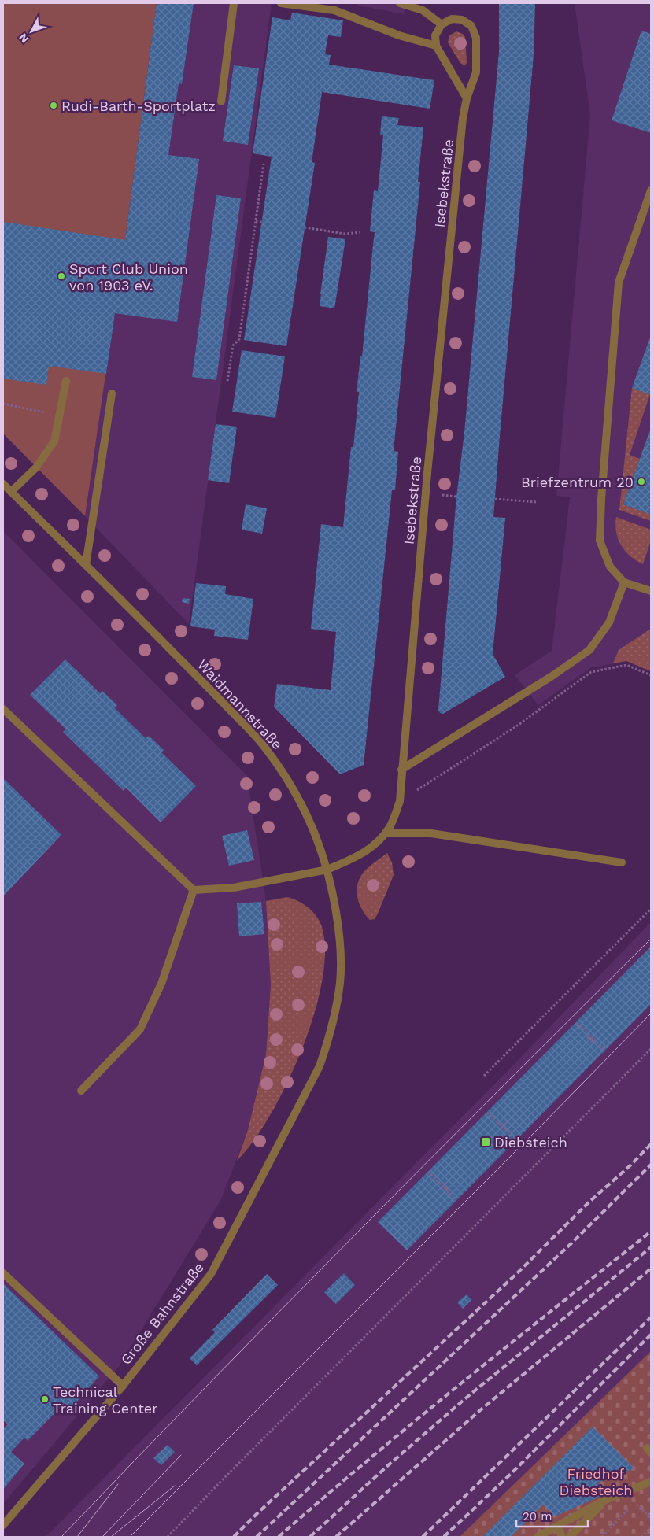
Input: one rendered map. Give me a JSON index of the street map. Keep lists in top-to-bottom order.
{
  "streets": {
    "street": ["Isebekstraße", "Waidmannstraße", "Große Bahnstraße"]
  },
  "crossings": [
    ["Isebekstraße", "Waidmannstraße"],
    ["Waidmannstraße", "Große Bahnstraße"]
  ],
  "parks": ["Friedhof Diebsteich"],
  "places": {
    "other": [
      "Rudi-Barth-Sportplatz",
      "Sport Club Union von 1903 eV.",
      "Briefzentrum 20",
      "Technical Training Center"
    ],
    "transit": ["Diebsteich"]
  },
  "scale_bar": "20 m",
  "north": "bottom left"
}
